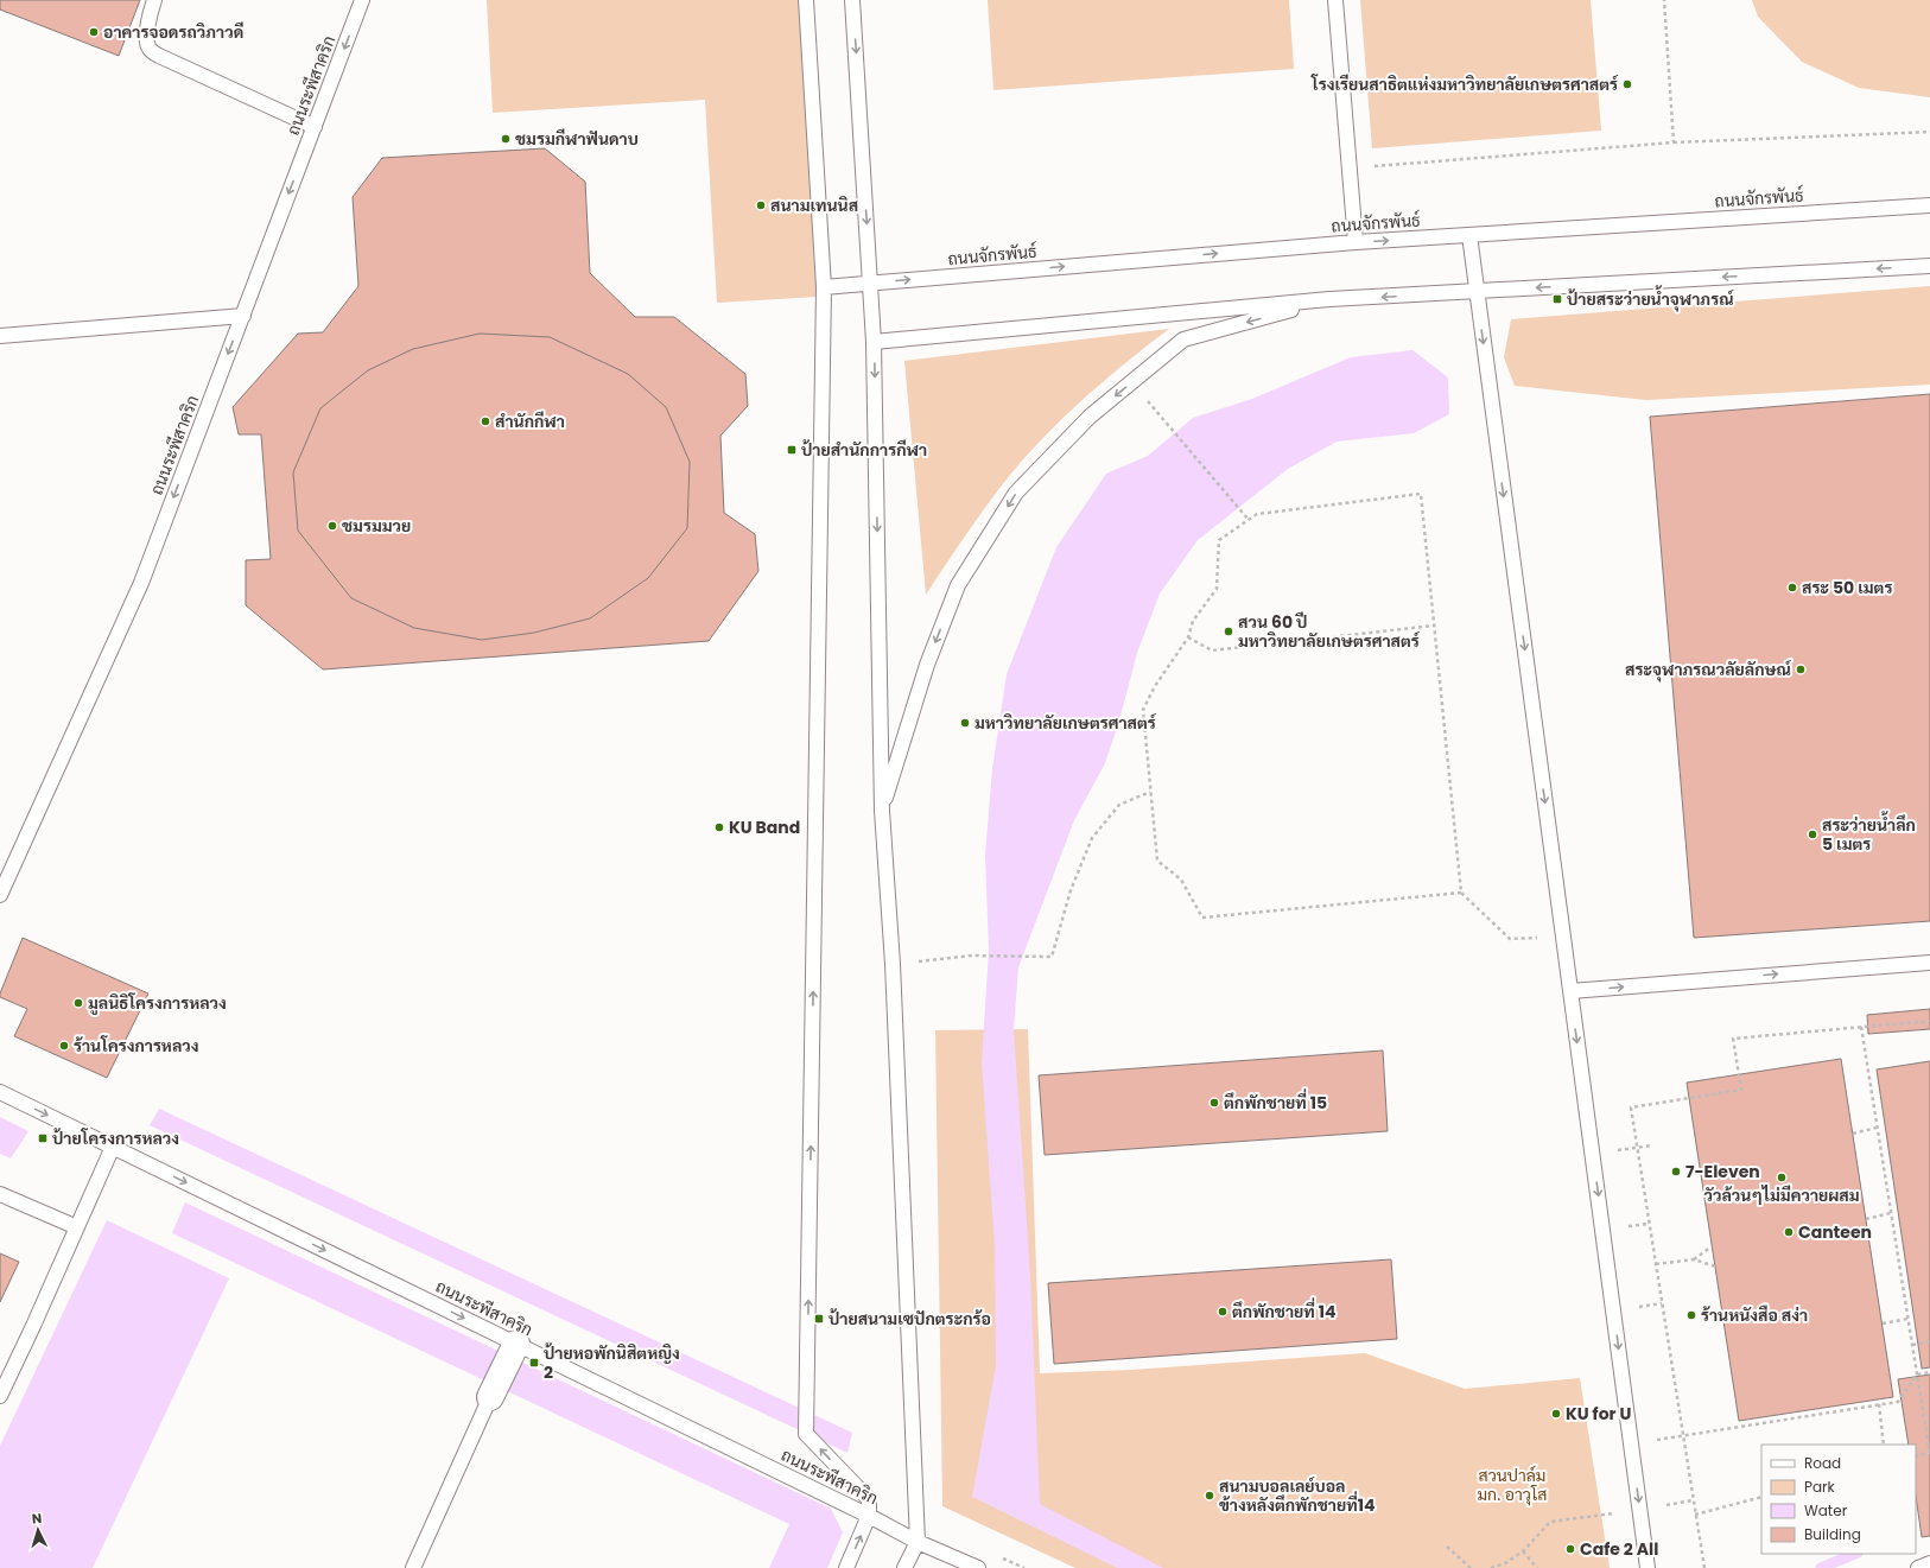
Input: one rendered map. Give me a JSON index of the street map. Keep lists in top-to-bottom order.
{
  "streets": {
    "lane": ["ถนนระพีสาคริก", "ถนนจักรพันธ์"]
  },
  "parks": ["สวนปาล์ม มก. อาวุโส"],
  "places": {
    "other": [
      "อาคารจอดรถวิภาวดี",
      "โรงเรียนสาธิตแห่งมหาวิทยาลัยเกษตรศาสตร์",
      "ชมรมกีฬาฟันดาบ",
      "สนามเทนนิส",
      "สำนักกีฬา",
      "ชมรมมวย",
      "สระ 50 เมตร",
      "สวน 60 ปี มหาวิทยาลัยเกษตรศาสตร์",
      "สระจุฬาภรณวลัยลักษณ์",
      "มหาวิทยาลัยเกษตรศาสตร์",
      "KU Band",
      "สระว่ายน้ำลึก 5 เมตร",
      "มูลนิธิโครงการหลวง",
      "ร้านโครงการหลวง",
      "ตึกพักชายที่ 15",
      "7-Eleven",
      "วัวล้วนๆไม่มีควายผสม",
      "Canteen",
      "ตึกพักชายที่ 14",
      "ร้านหนังสือ สง่า",
      "KU for U",
      "สนามบอลเลย์บอล ข้างหลังตึกพักชายที่14",
      "Cafe 2 All"
    ],
    "transit": [
      "ป้ายสระว่ายน้ำจุฬาภรณ์",
      "ป้ายสำนักการกีฬา",
      "ป้ายโครงการหลวง",
      "ป้ายสนามเซปักตระกร้อ",
      "ป้ายหอพักนิสิตหญิง 2"
    ]
  },
  "legend": [
    "Road",
    "Park",
    "Water",
    "Building"
  ],
  "north": "top"
}
